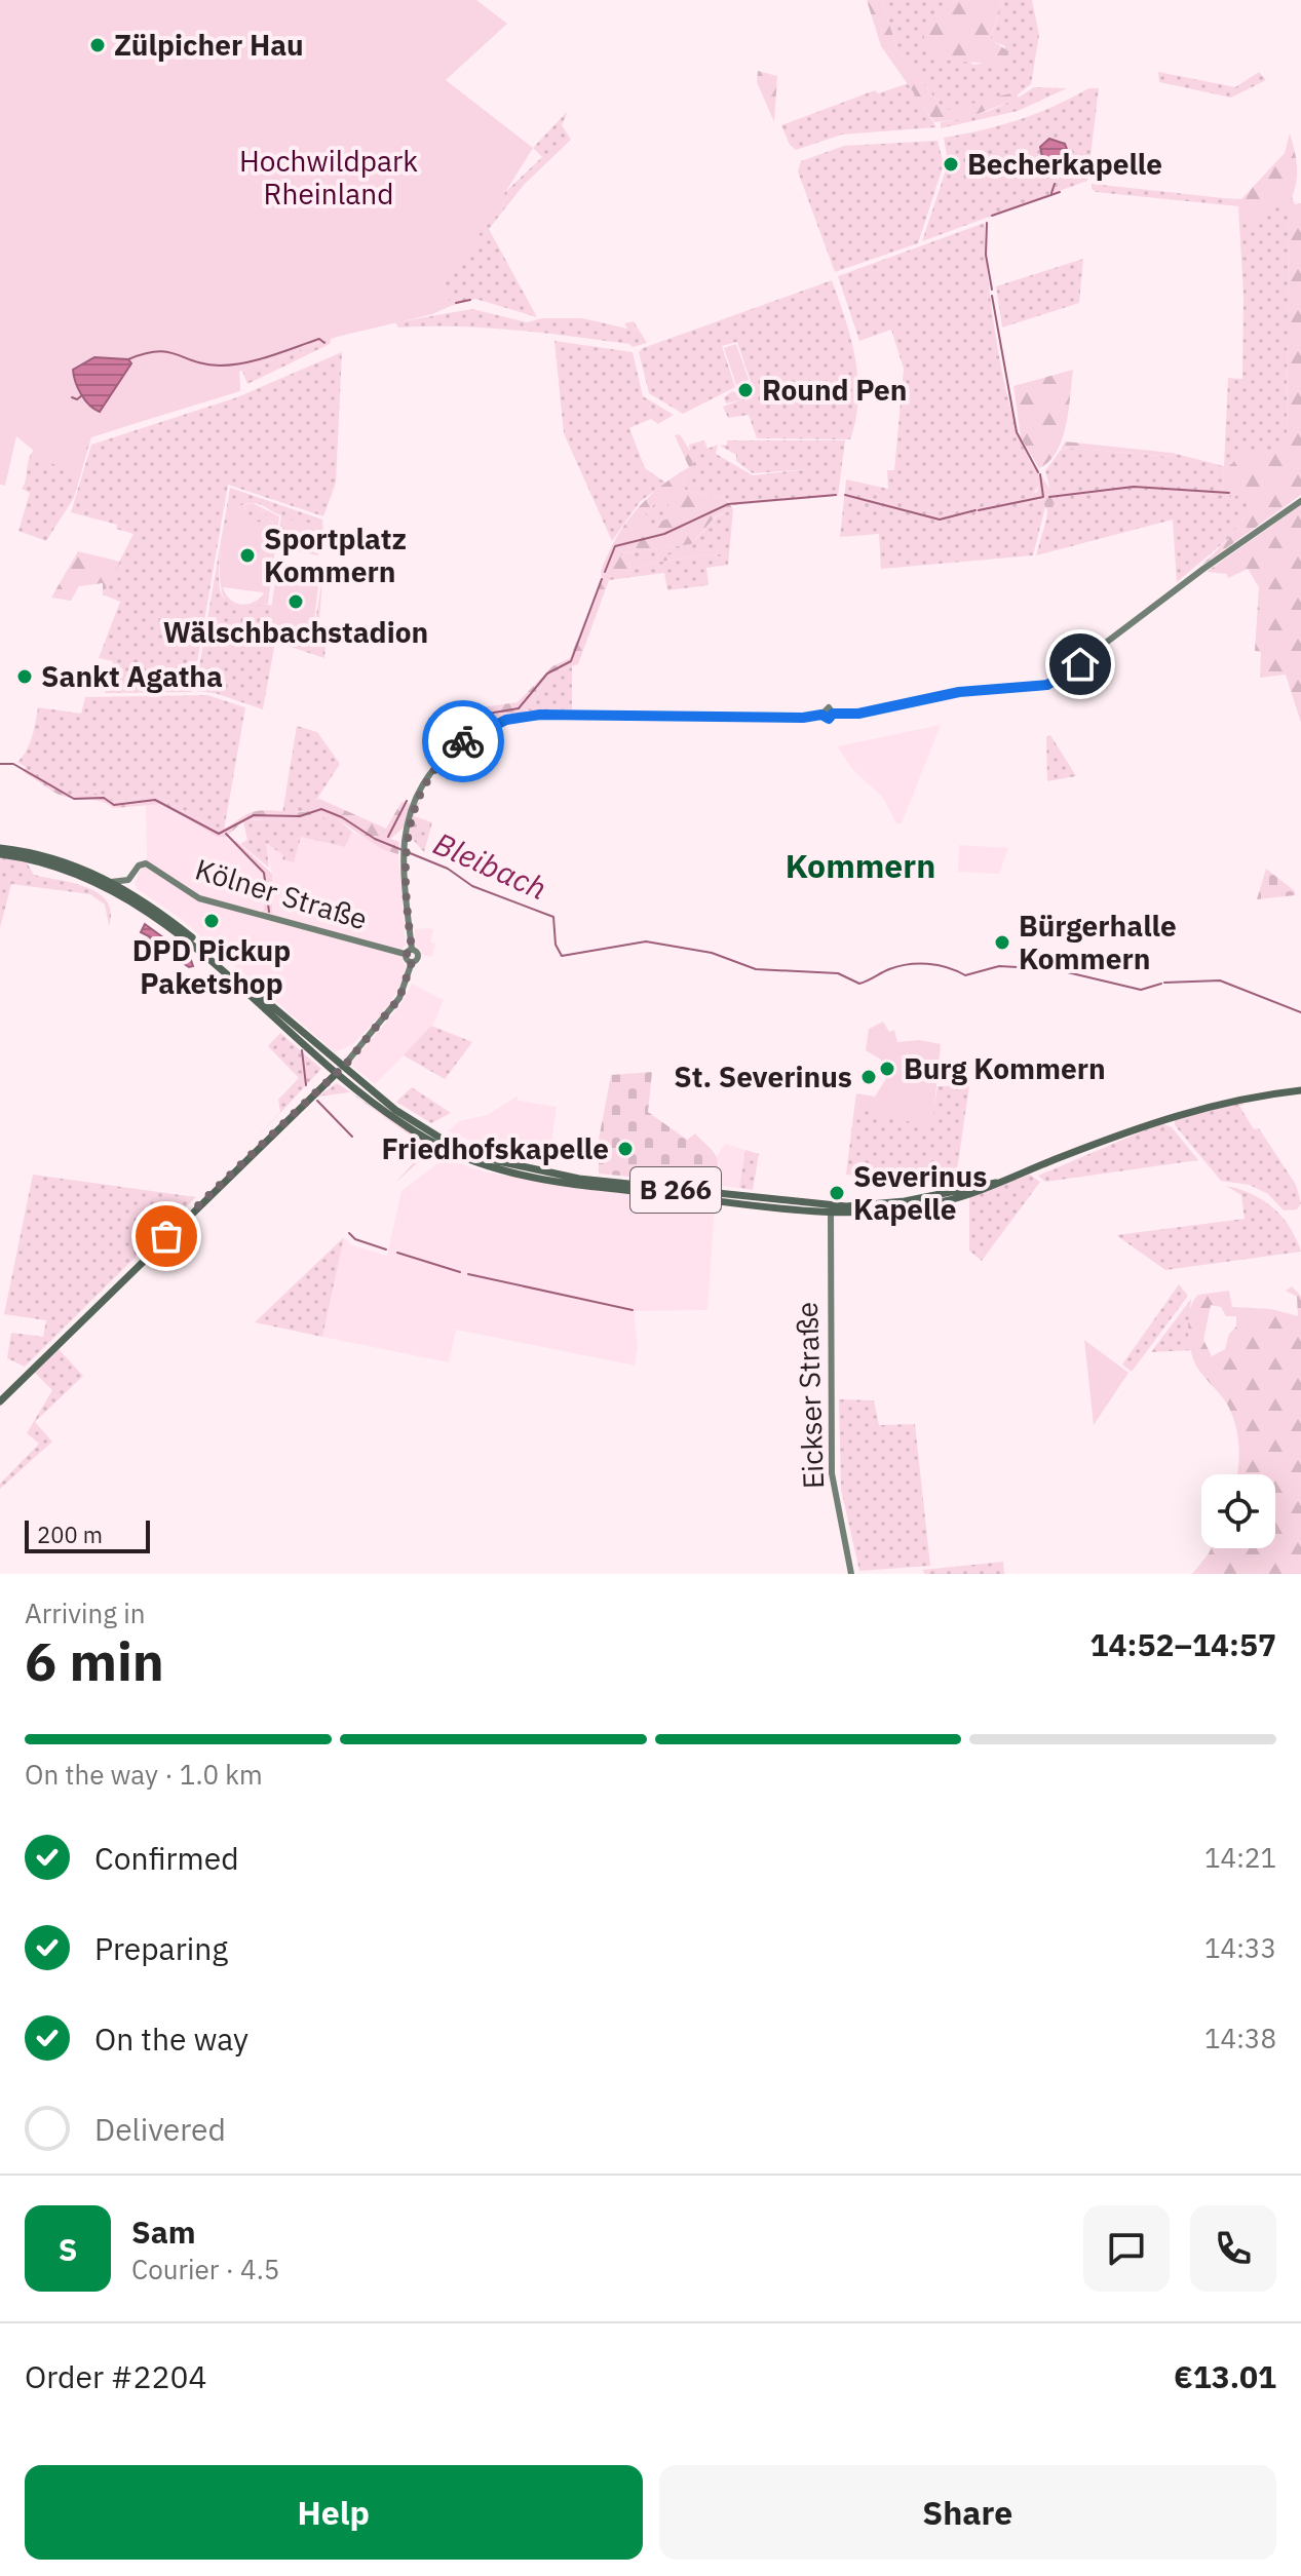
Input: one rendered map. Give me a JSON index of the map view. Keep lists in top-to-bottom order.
{
  "streets": {
    "main road": ["B 266"],
    "street": ["Kölner Straße", "Eickser Straße"]
  },
  "crossings": [
    ["Kölner Straße", "B 266"],
    ["B 266", "Eickser Straße"]
  ],
  "districts": ["Kommern"],
  "water": ["Bleibach"],
  "parks": ["Hochwildpark Rheinland"],
  "places": [
    "Zülpicher Hau",
    "Becherkapelle",
    "Round Pen",
    "Sportplatz Kommern",
    "Wälschbachstadion",
    "Sankt Agatha",
    "DPD Pickup Paketshop",
    "Bürgerhalle Kommern",
    "Burg Kommern",
    "St. Severinus",
    "Friedhofskapelle",
    "Severinus Kapelle"
  ],
  "scale_bar": "200 m",
  "page": {
    "scale": "200 m",
    "heading": ["6 min", "Arriving in", "14:52–14:57"],
    "panel": [
      "Sam",
      "Courier · 4.5",
      "Order #2204",
      "€13.01"
    ],
    "bar": "On the way · 1.0 km",
    "list": [
      ["Confirmed", "14:21"],
      ["Preparing", "14:33"],
      ["On the way", "14:38"],
      "Delivered"
    ],
    "round": "S",
    "buttons": ["Help", "Share"]
  }
}
